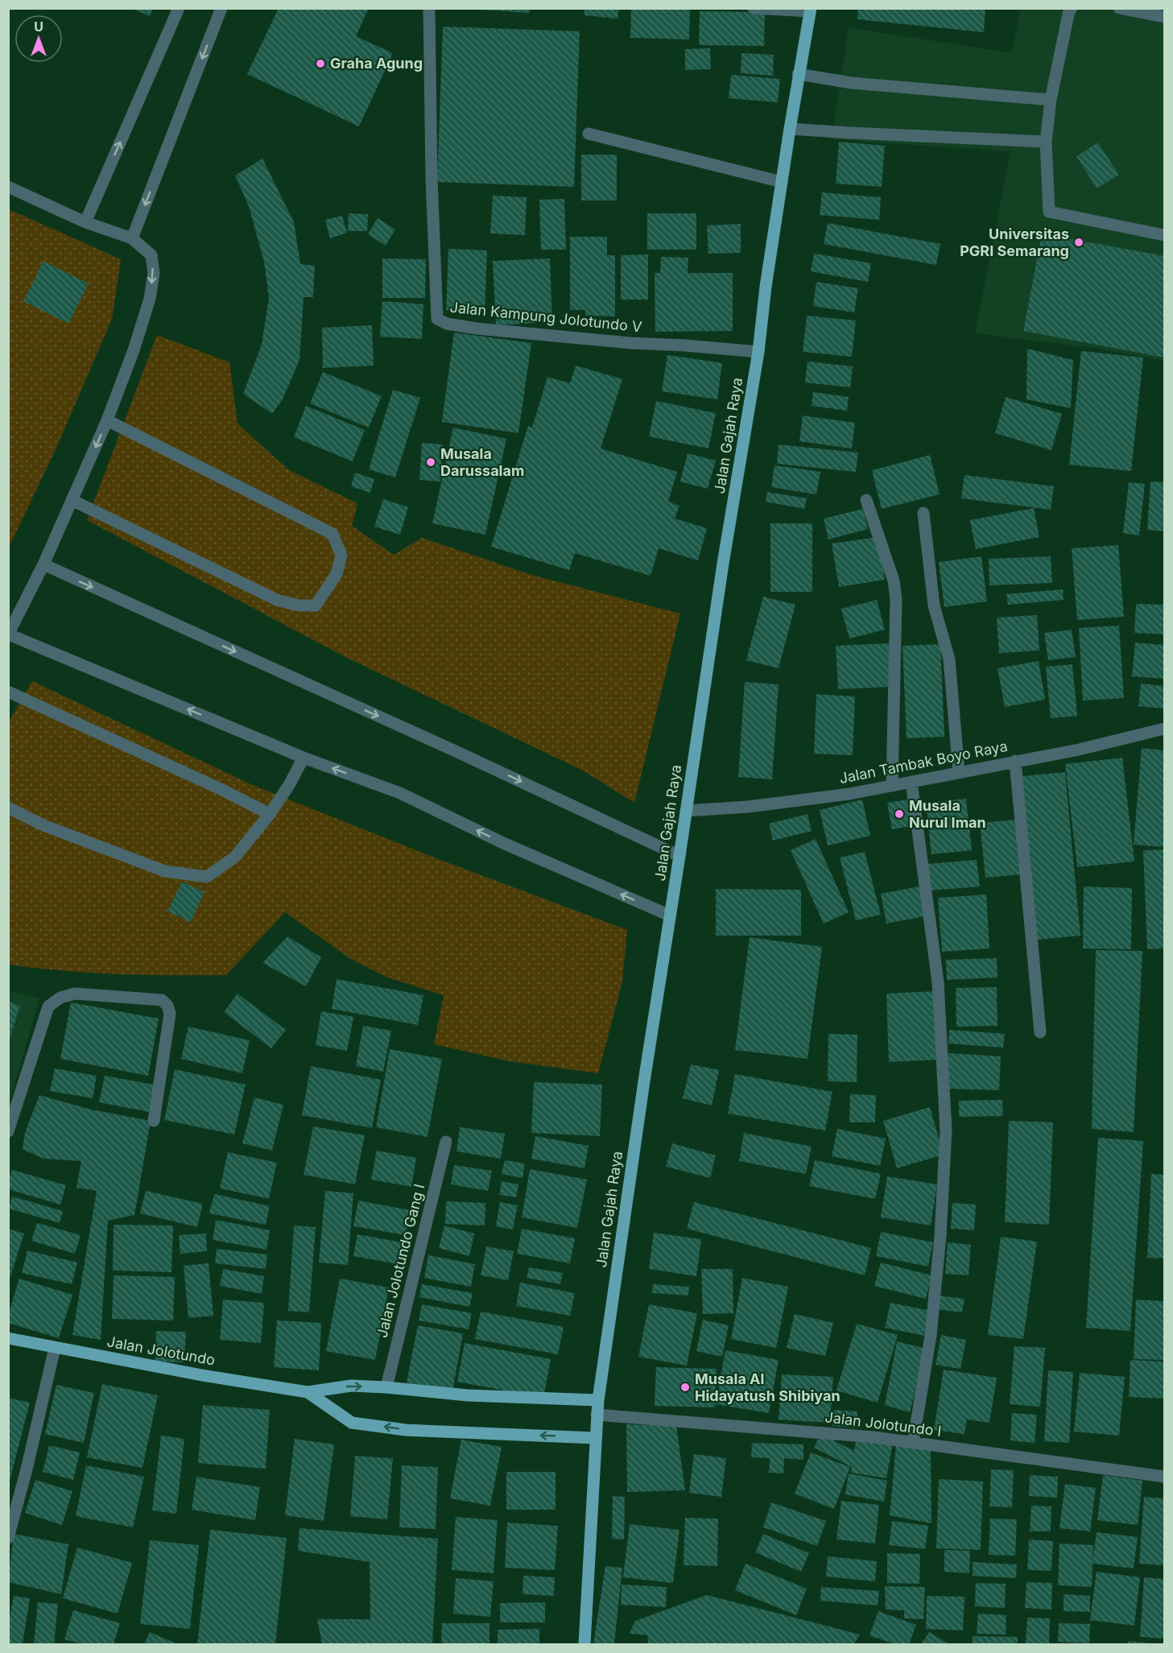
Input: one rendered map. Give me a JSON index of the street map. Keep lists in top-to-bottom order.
{
  "streets": {
    "main road": ["Jalan Gajah Raya", "Jalan Jolotundo"],
    "street": [
      "Jalan Kampung Jolotundo V",
      "Jalan Tambak Boyo Raya",
      "Jalan Jolotundo Gang I",
      "Jalan Jolotundo I"
    ]
  },
  "crossings": [
    ["Jalan Kampung Jolotundo V", "Jalan Gajah Raya"],
    ["Jalan Gajah Raya", "Jalan Tambak Boyo Raya"],
    ["Jalan Gajah Raya", "Jalan Jolotundo"],
    ["Jalan Gajah Raya", "Jalan Jolotundo I"],
    ["Jalan Jolotundo Gang I", "Jalan Jolotundo"]
  ],
  "places": [
    "Graha Agung",
    "Universitas PGRI Semarang",
    "Musala Darussalam",
    "Musala Nurul Iman",
    "Musala Al Hidayatush Shibiyan"
  ],
  "north": "top"
}
